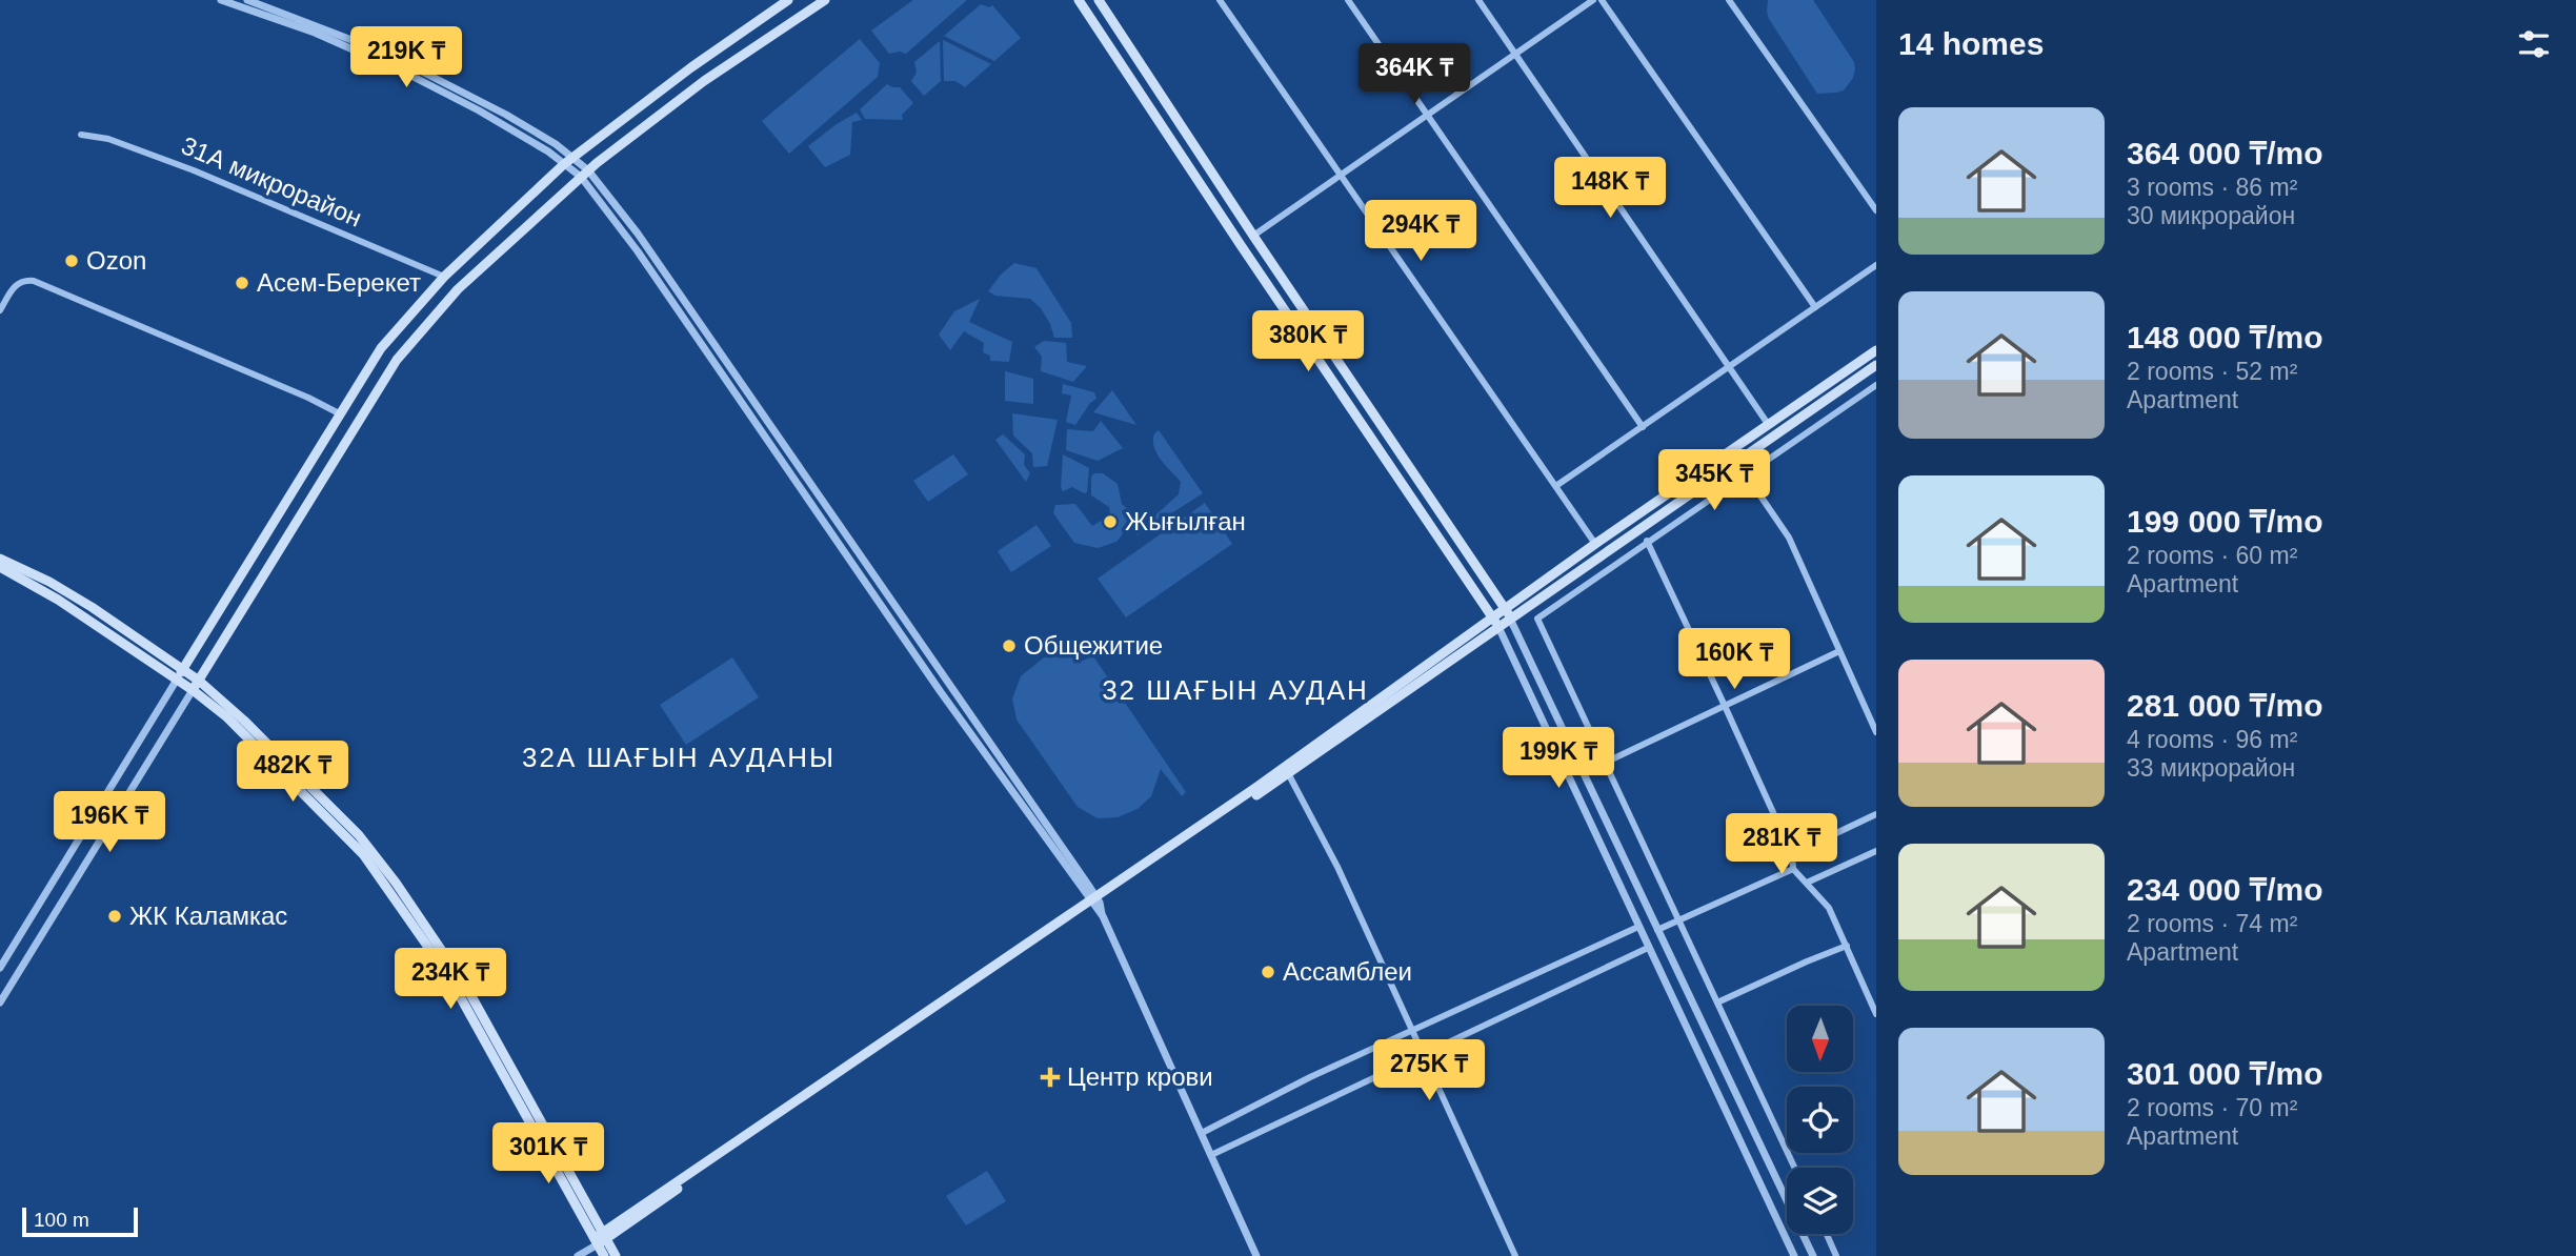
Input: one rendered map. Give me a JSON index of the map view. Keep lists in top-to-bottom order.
{
  "streets": {
    "street": ["31А микрорайон"]
  },
  "districts": ["32 ШАҒЫН АУДАН", "32А ШАҒЫН АУДАНЫ"],
  "places": {
    "other": [
      "Ozon",
      "Асем-Берекет",
      "Жығылған",
      "Общежитие",
      "ЖК Каламкас",
      "Ассамблеи"
    ],
    "health": ["Центр крови"]
  },
  "scale_bar": "100 m",
  "north": "bottom",
  "page": {
    "heading": "14 homes",
    "price": [
      "219K ₸",
      "364K ₸",
      "148K ₸",
      "294K ₸",
      "380K ₸",
      "345K ₸",
      "160K ₸",
      "199K ₸",
      "482K ₸",
      "196K ₸",
      "281K ₸",
      "234K ₸",
      "275K ₸",
      "301K ₸"
    ],
    "list": [
      {
        "name": "364 000 ₸/mo",
        "note": "3 rooms · 86 m² · 30 микрорайон"
      },
      {
        "name": "148 000 ₸/mo",
        "note": "2 rooms · 52 m² · Apartment"
      },
      {
        "name": "199 000 ₸/mo",
        "note": "2 rooms · 60 m² · Apartment"
      },
      {
        "name": "281 000 ₸/mo",
        "note": "4 rooms · 96 m² · 33 микрорайон"
      },
      {
        "name": "234 000 ₸/mo",
        "note": "2 rooms · 74 m² · Apartment"
      },
      {
        "name": "301 000 ₸/mo",
        "note": "2 rooms · 70 m² · Apartment"
      }
    ],
    "scale": "100 m"
  }
}
